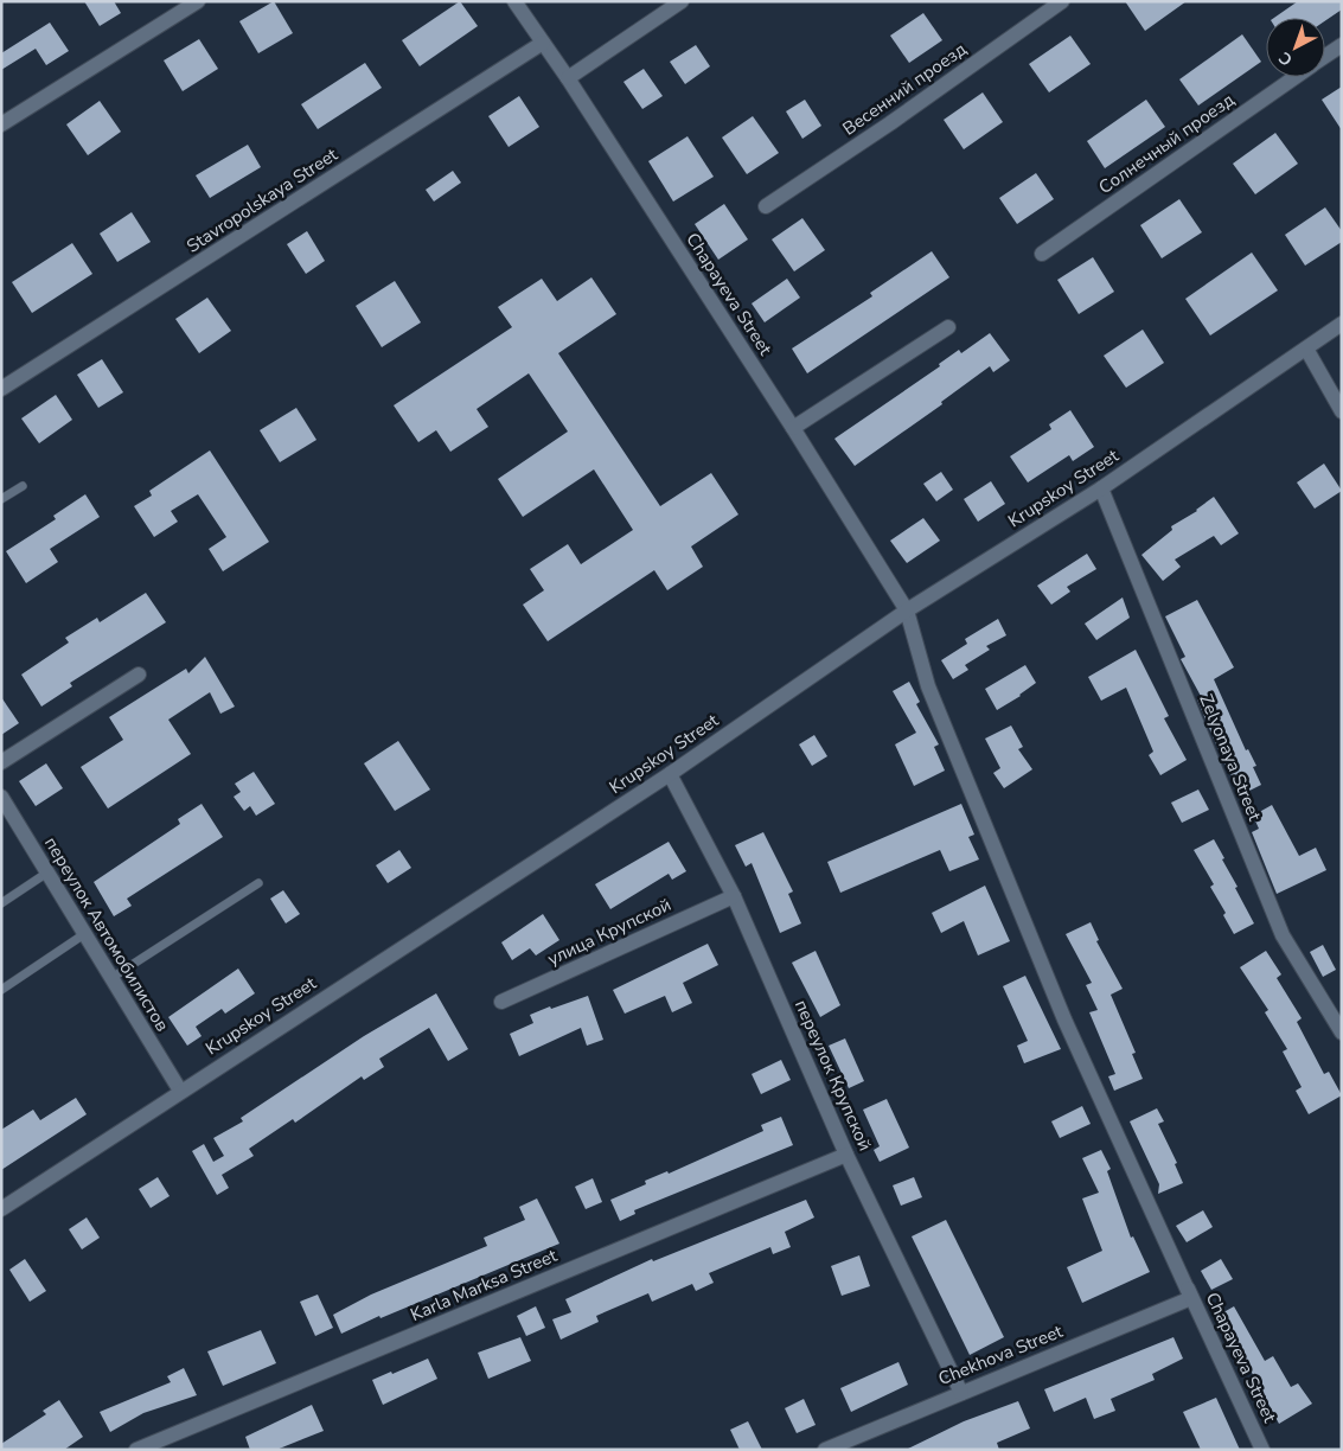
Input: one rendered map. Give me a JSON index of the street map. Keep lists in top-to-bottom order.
{
  "streets": {
    "street": [
      "Весенний проезд",
      "Солнечный проезд",
      "Stavropolskaya Street",
      "Chapayeva Street",
      "Krupskoy Street",
      "Zelyonaya Street",
      "улица Крупской",
      "переулок Автомобилистов",
      "переулок Крупской",
      "Karla Marksa Street",
      "Chekhova Street"
    ]
  },
  "crossings": [
    ["Stavropolskaya Street", "Chapayeva Street"],
    ["Chapayeva Street", "Krupskoy Street"],
    ["Chapayeva Street", "Chekhova Street"],
    ["Krupskoy Street", "Zelyonaya Street"],
    ["Krupskoy Street", "переулок Автомобилистов"],
    ["Krupskoy Street", "переулок Крупской"],
    ["улица Крупской", "переулок Крупской"],
    ["переулок Крупской", "Karla Marksa Street"],
    ["переулок Крупской", "Chekhova Street"]
  ],
  "north": "bottom left"
}
